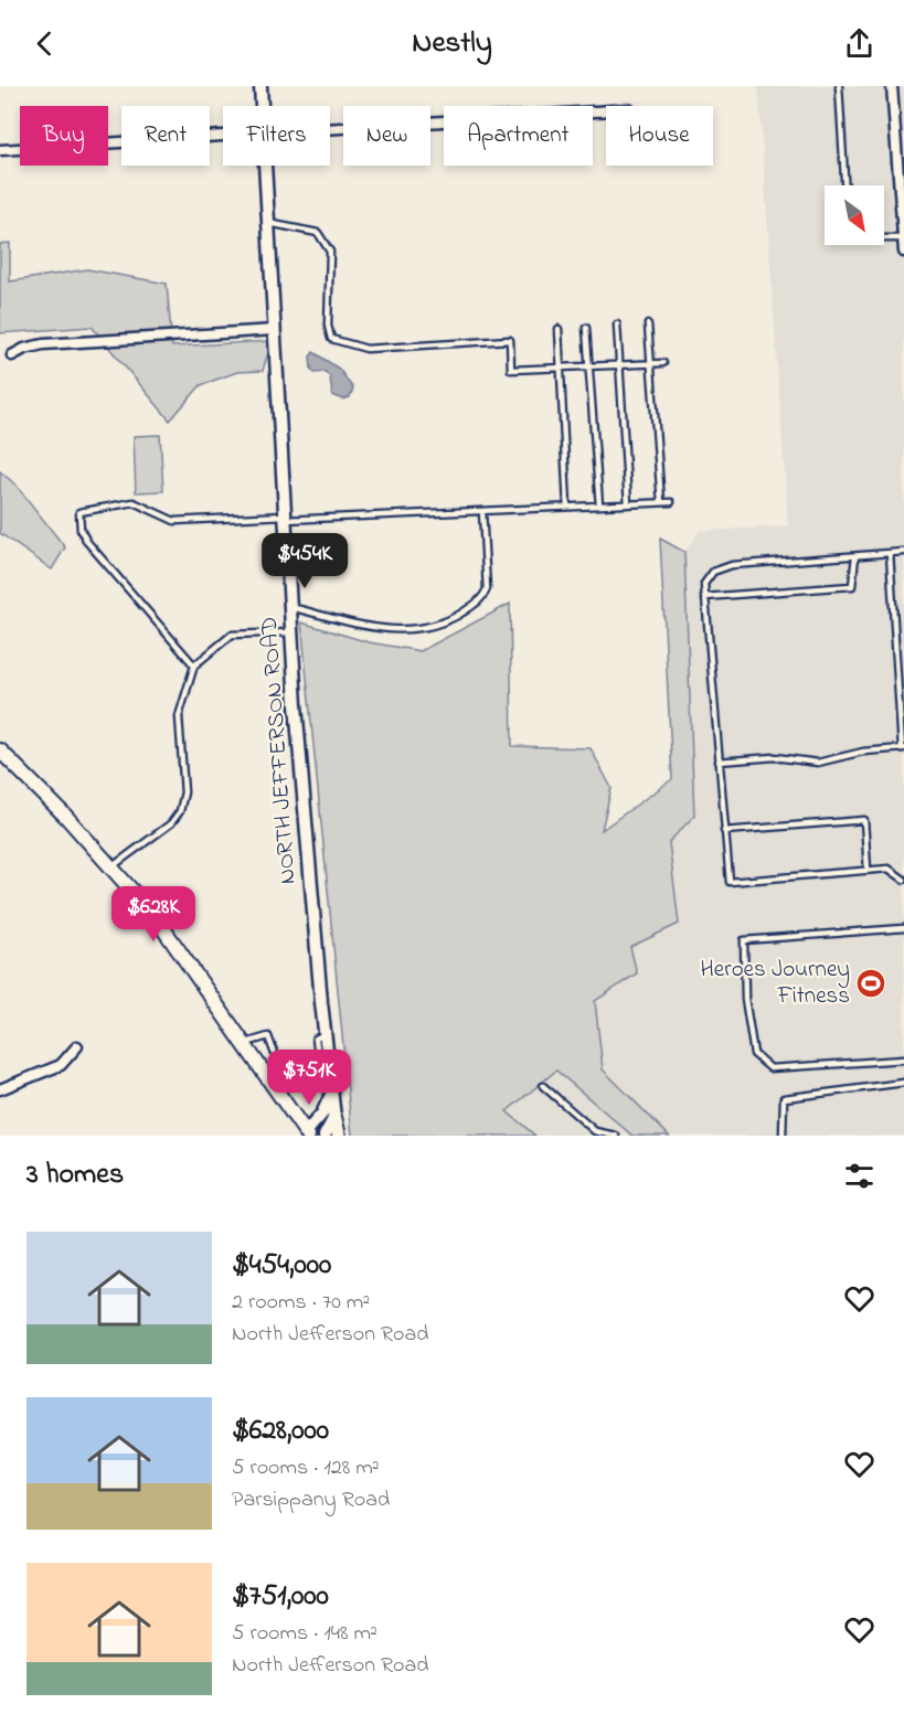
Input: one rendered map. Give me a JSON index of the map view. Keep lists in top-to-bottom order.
{
  "streets": {
    "street": ["NORTH JEFFERSON ROAD"]
  },
  "places": {
    "sports": ["Heroes Journey Fitness"]
  },
  "north": "bottom right",
  "page": {
    "header": "Nestly",
    "chip": [
      "Buy",
      "Rent",
      "Filters",
      "New",
      "Apartment",
      "House"
    ],
    "price": ["$454K", "$628K", "$751K"],
    "heading": "3 homes",
    "list": [
      {
        "name": "$454,000",
        "note": "2 rooms · 70 m² · North Jefferson Road"
      },
      {
        "name": "$628,000",
        "note": "5 rooms · 128 m² · Parsippany Road"
      },
      {
        "name": "$751,000",
        "note": "5 rooms · 148 m² · North Jefferson Road"
      }
    ]
  }
}
